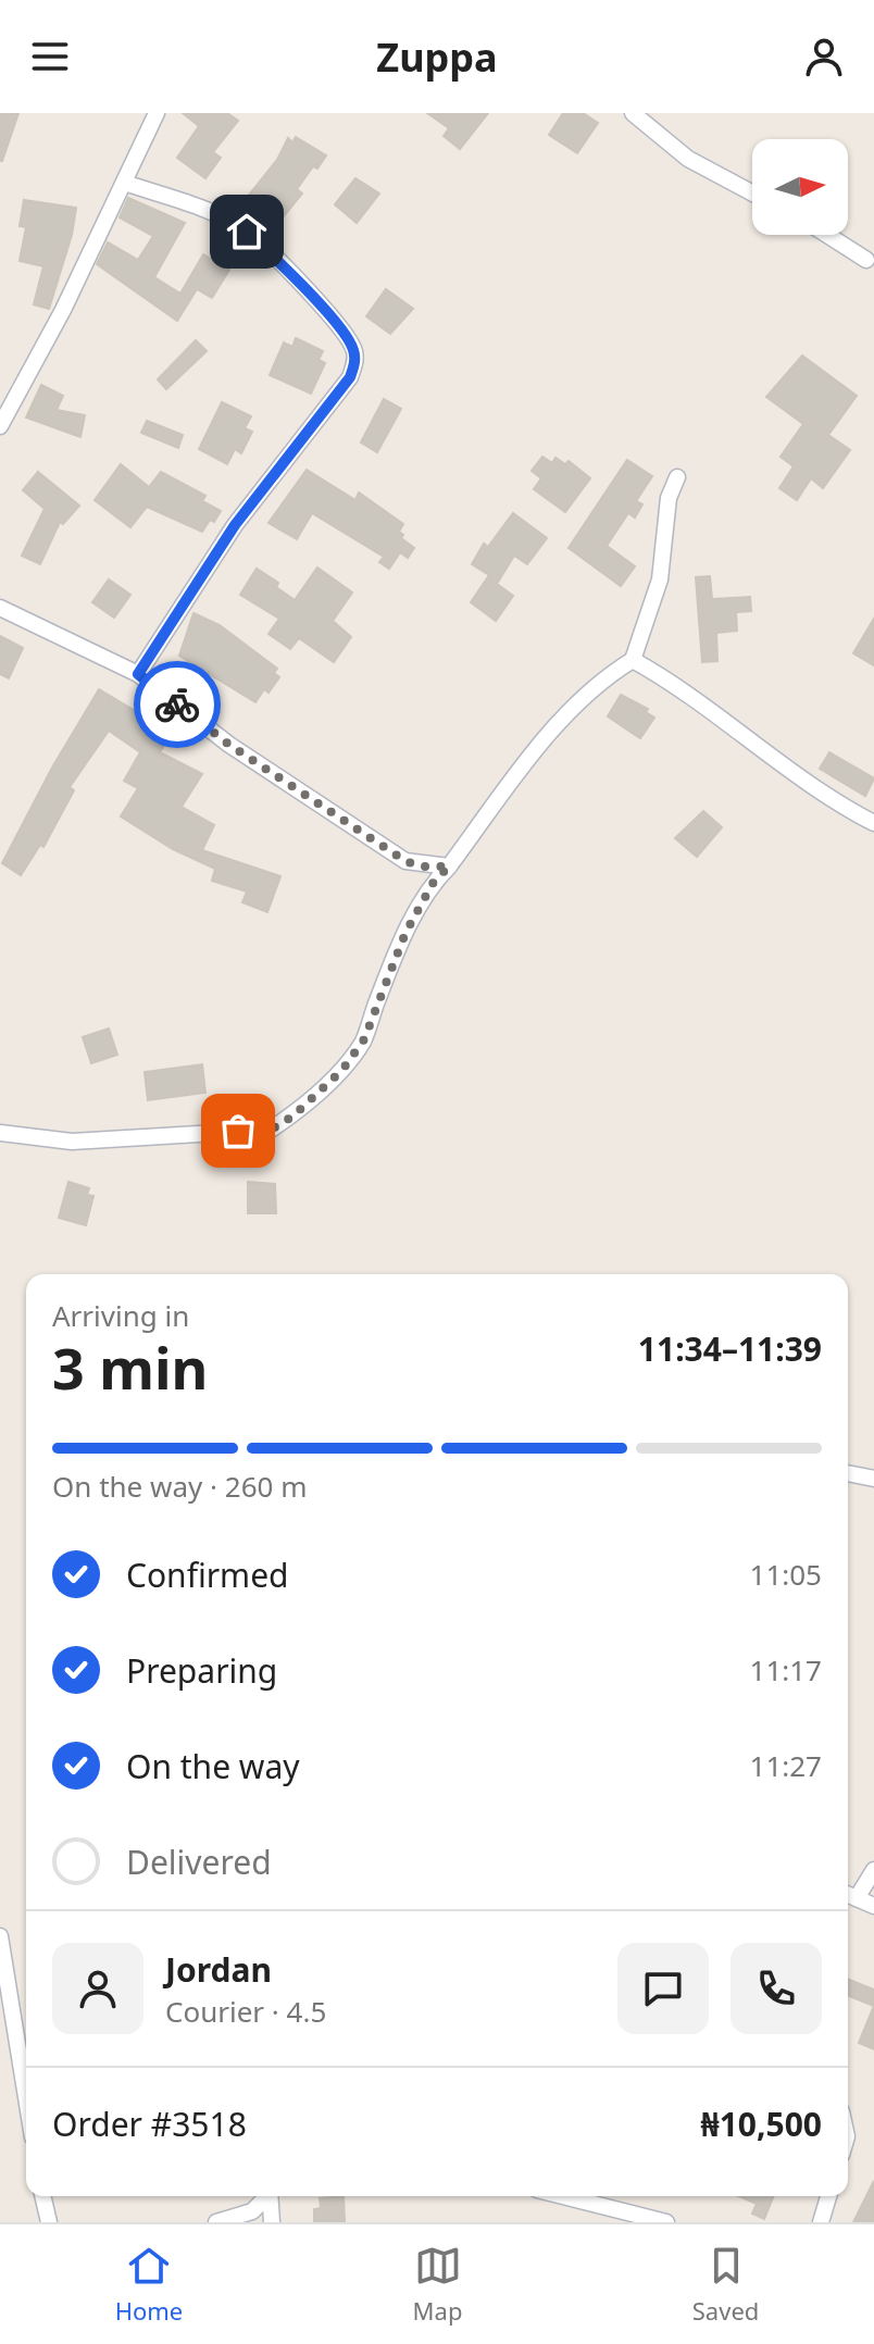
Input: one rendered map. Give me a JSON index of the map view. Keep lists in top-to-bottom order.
{
  "north": "right",
  "page": {
    "header": "Zuppa",
    "heading": ["3 min", "Arriving in", "11:34–11:39"],
    "panel": [
      "Jordan",
      "Courier · 4.5",
      "Order #3518",
      "₦10,500"
    ],
    "bar": "On the way · 260 m",
    "list": [
      ["Confirmed", "11:05"],
      ["Preparing", "11:17"],
      ["On the way", "11:27"],
      "Delivered"
    ],
    "tabs": ["Home", "Map", "Saved"]
  }
}
